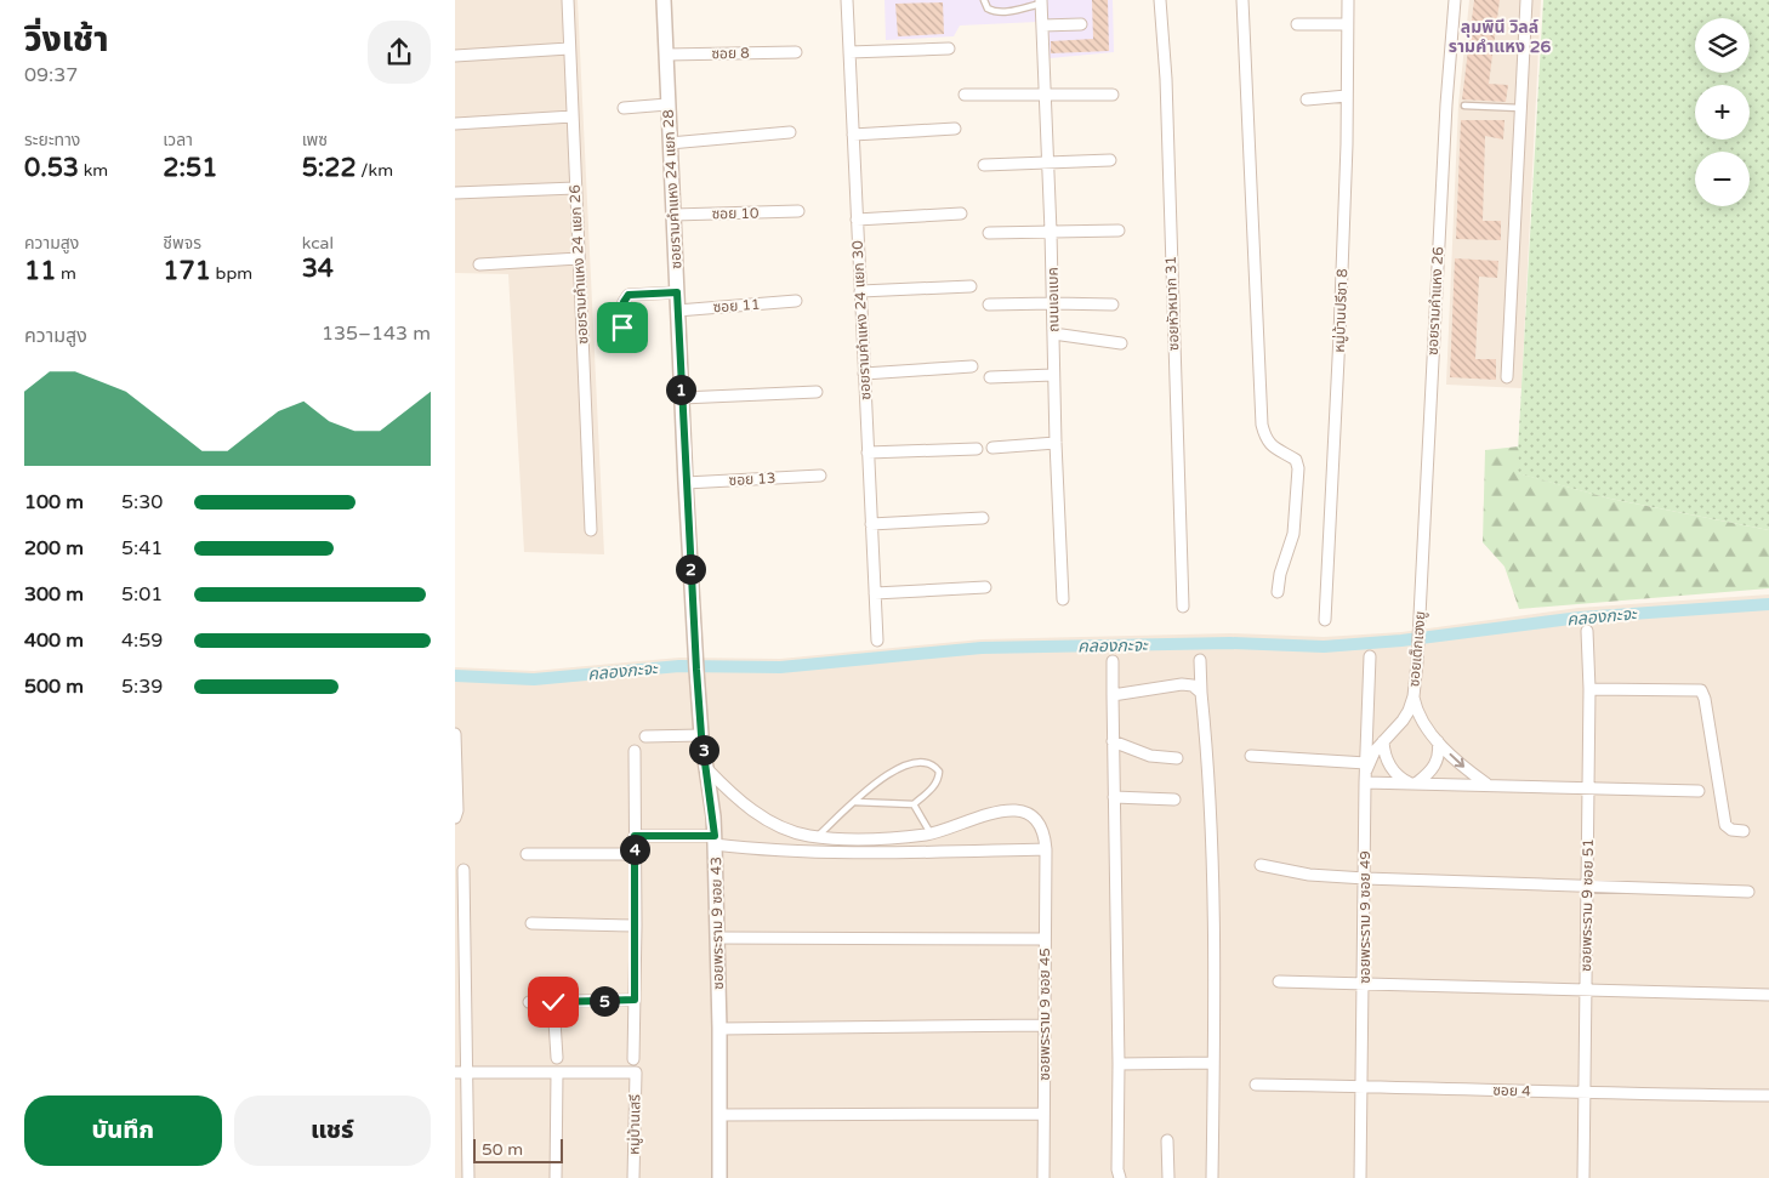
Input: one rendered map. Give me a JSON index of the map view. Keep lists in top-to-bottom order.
{
  "streets": {
    "street": [
      "ซอย 8",
      "ซอยรามคำแหง 24 แยก 28",
      "ซอย 10",
      "ซอยรามคำแหง 24 แยก 26",
      "ถนนเอแบค",
      "ซอยรามคำแหง 26",
      "ซอยหัวหมาก 31",
      "ซอย 11",
      "หมู่บ้านปรีชา 8",
      "ซอยรามคำแหง 24 แยก 30",
      "ซอย 13",
      "ซอยเต็กเฮงยู",
      "ซอยพระราม 9 ซอย 51",
      "ซอยพระราม 9 ซอย 49",
      "ซอยพระราม 9 ซอย 43",
      "ซอยพระราม 9 ซอย 45",
      "ซอย 4",
      "หมู่บ้านเสรี"
    ]
  },
  "crossings": [
    ["ซอย 8", "ซอยรามคำแหง 24 แยก 28"],
    ["ซอยรามคำแหง 24 แยก 28", "ซอย 10"],
    ["ซอยรามคำแหง 24 แยก 28", "ซอย 11"],
    ["ซอยรามคำแหง 24 แยก 28", "ซอย 13"],
    ["ซอยรามคำแหง 24 แยก 28", "ซอยพระราม 9 ซอย 43"],
    ["ซอยรามคำแหง 26", "ซอยเต็กเฮงยู"],
    ["ซอยเต็กเฮงยู", "ซอยพระราม 9 ซอย 49"],
    ["ซอยพระราม 9 ซอย 51", "ซอย 4"],
    ["ซอยพระราม 9 ซอย 49", "ซอย 4"]
  ],
  "districts": ["ลุมพินี วิลล์ รามคำแหง 26"],
  "water": ["คลองกะจะ"],
  "scale_bar": "50 m",
  "page": {
    "heading": ["วิ่งเช้า", "09:37"],
    "map_buttons": ["+", "−"],
    "stats": [
      ["ระยะทาง", "0.53 km"],
      ["เวลา", "2:51"],
      ["เพซ", "5:22 /km"],
      ["ความสูง", "11 m"],
      ["ชีพจร", "171 bpm"],
      ["kcal", "34"]
    ],
    "chart": ["ความสูง", "135–143 m"],
    "pins": [
      "1",
      "2",
      "3",
      "4",
      "5"
    ],
    "list": [
      {
        "name": "100 m",
        "note": "5:30"
      },
      {
        "name": "200 m",
        "note": "5:41"
      },
      {
        "name": "300 m",
        "note": "5:01"
      },
      {
        "name": "400 m",
        "note": "4:59"
      },
      {
        "name": "500 m",
        "note": "5:39"
      }
    ],
    "buttons": ["บันทึก", "แชร์"],
    "scale": "50 m"
  }
}
